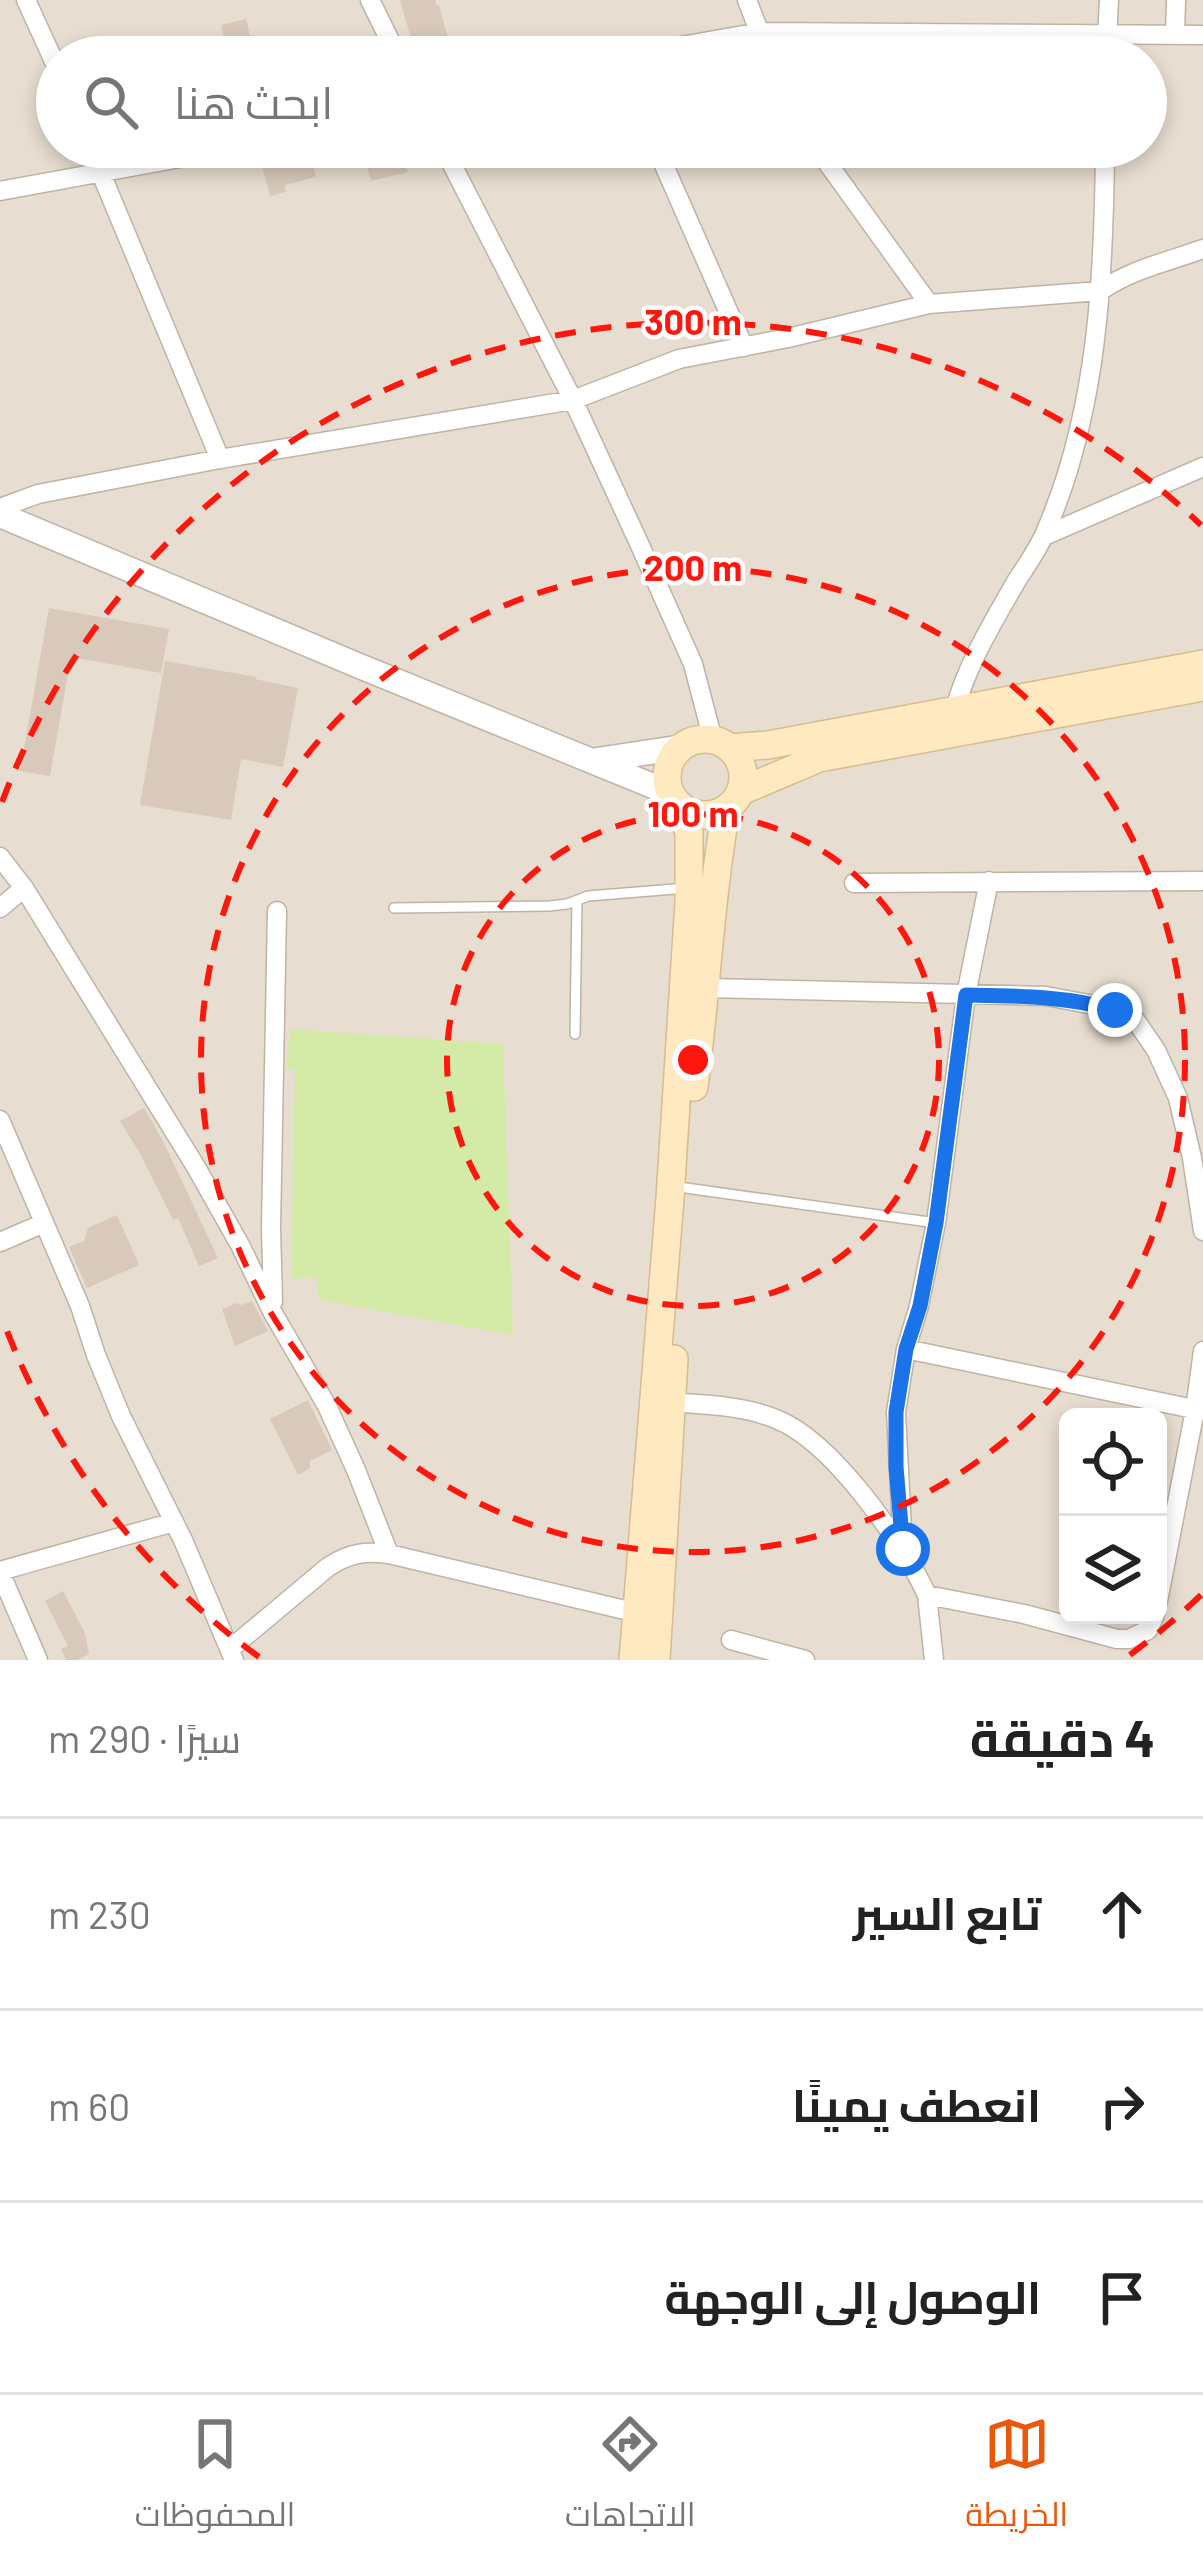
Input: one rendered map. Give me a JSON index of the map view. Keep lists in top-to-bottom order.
{
  "page": {
    "search": "ابحث هنا",
    "heading": ["4 دقيقة", "سيرًا · 290 m"],
    "list": [
      ["تابع السير", "230 m"],
      ["انعطف يمينًا", "60 m"],
      "الوصول إلى الوجهة"
    ],
    "nav": ["الخريطة", "الاتجاهات", "المحفوظات"]
  },
  "rings": ["300 m", "200 m", "100 m"]
}
